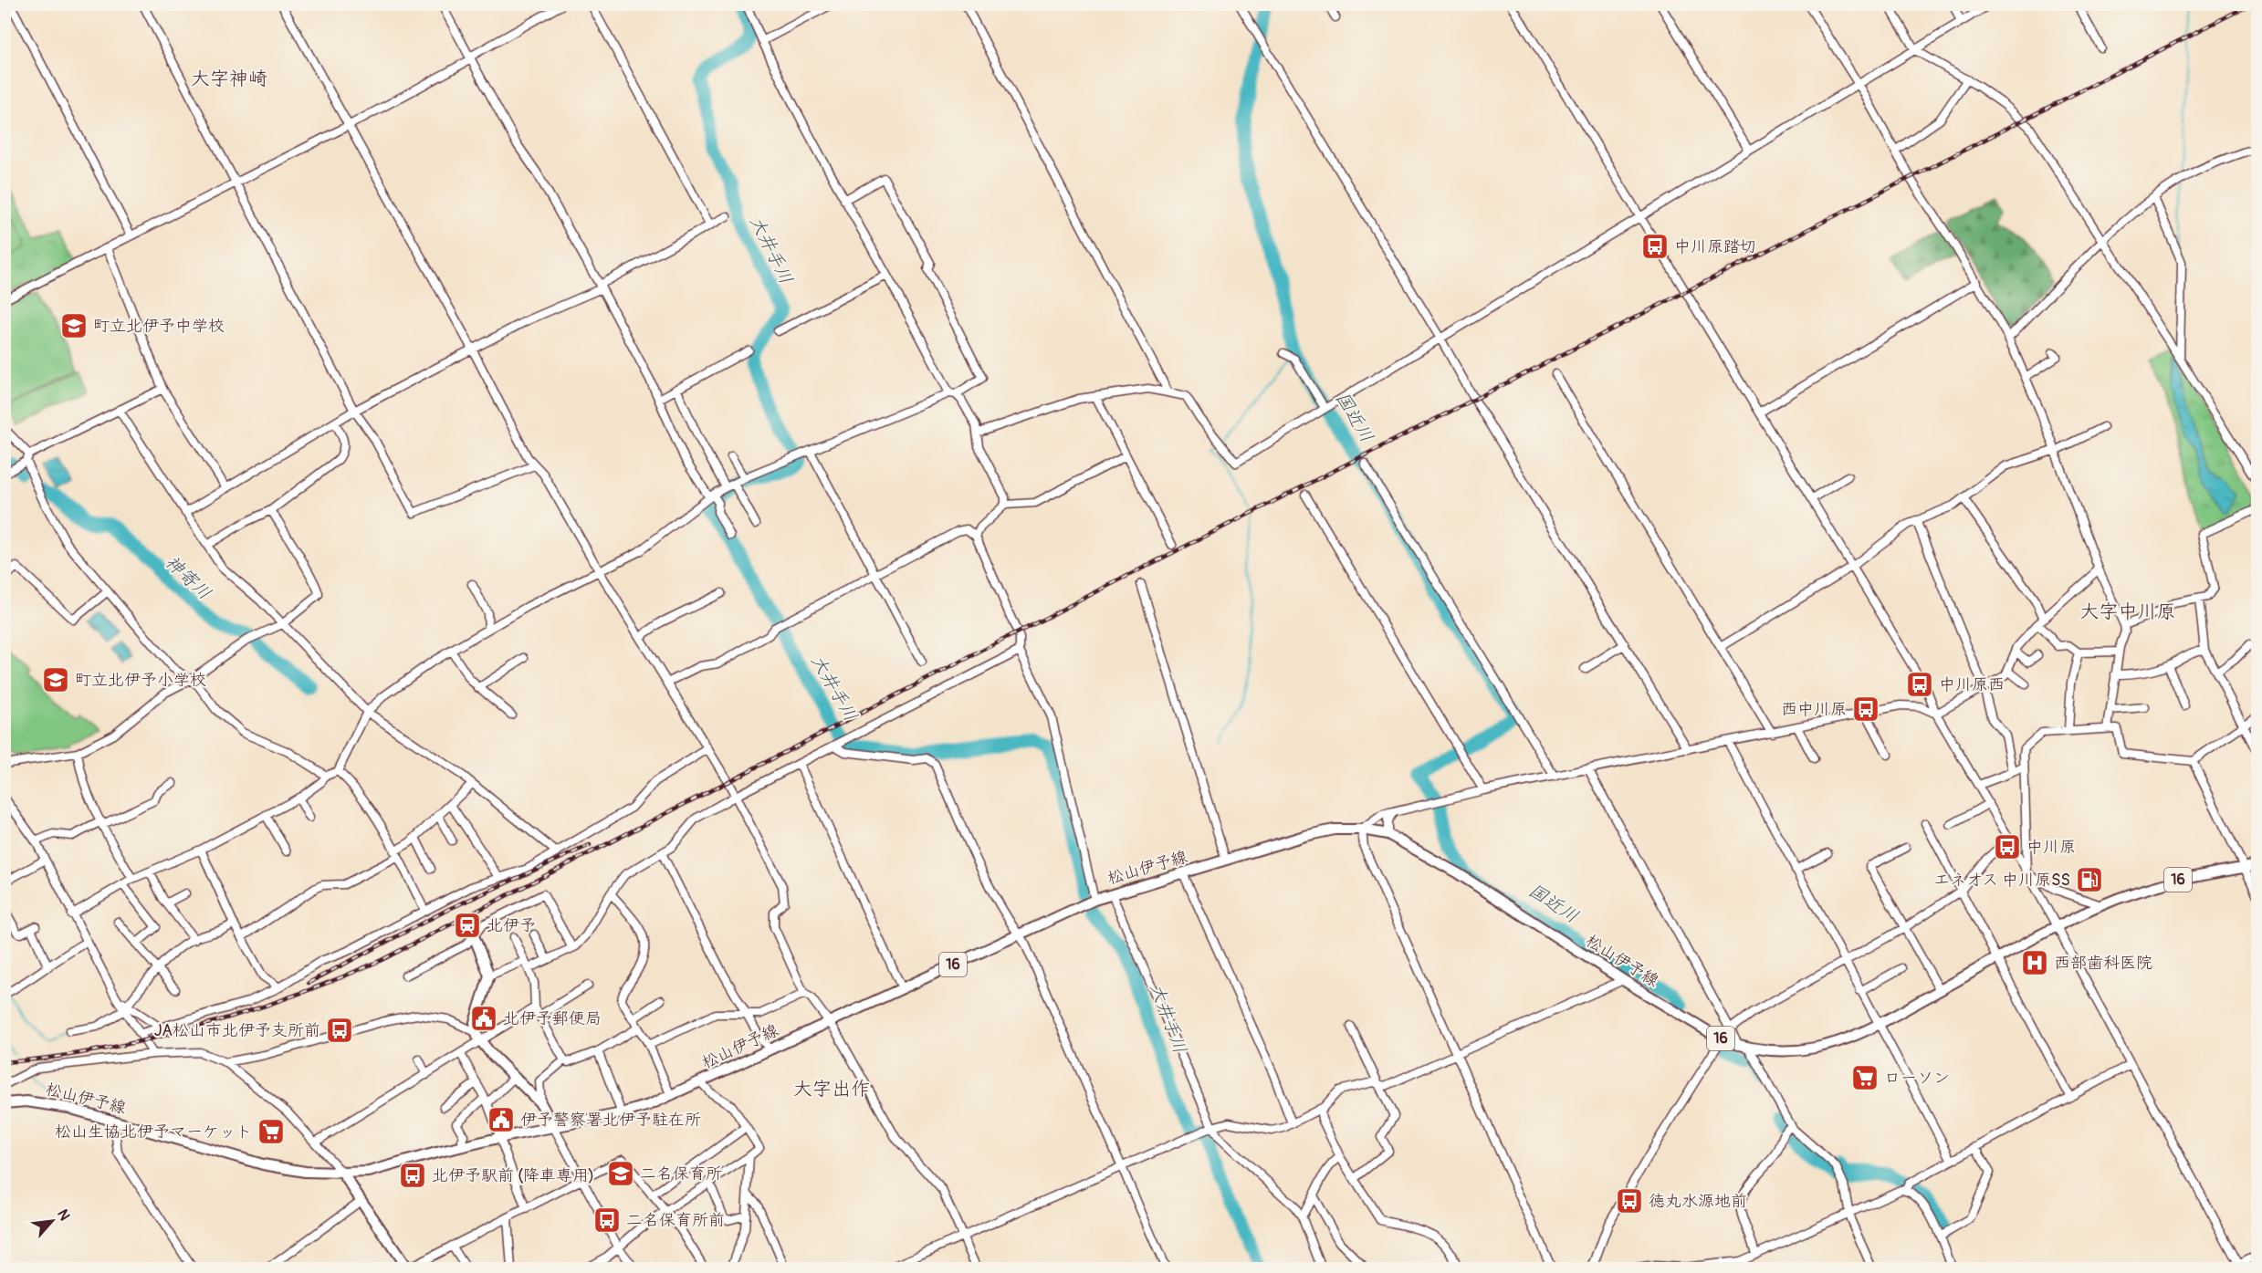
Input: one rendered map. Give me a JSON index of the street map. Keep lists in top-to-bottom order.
{
  "streets": {
    "main road": ["松山伊予線", "16"]
  },
  "districts": ["大字神崎", "大字中川原", "大字出作"],
  "water": ["大井手川", "国近川", "神寄川"],
  "places": {
    "bus stop": [
      "中川原踏切",
      "中川原西",
      "西中川原",
      "中川原",
      "JA松山市北伊予支所前",
      "北伊予駅前 (降車専用)",
      "徳丸水源地前",
      "二名保育所前"
    ],
    "school or university": ["町立北伊予中学校", "町立北伊予小学校", "二名保育所"],
    "fuel station": ["エネオス 中川原SS"],
    "station": ["北伊予"],
    "hospital": ["西部歯科医院"],
    "public building": ["北伊予郵便局", "伊予警察署北伊予駐在所"],
    "supermarket": ["ローソン", "松山生協北伊予マーケット"]
  },
  "north": "top right"
}
